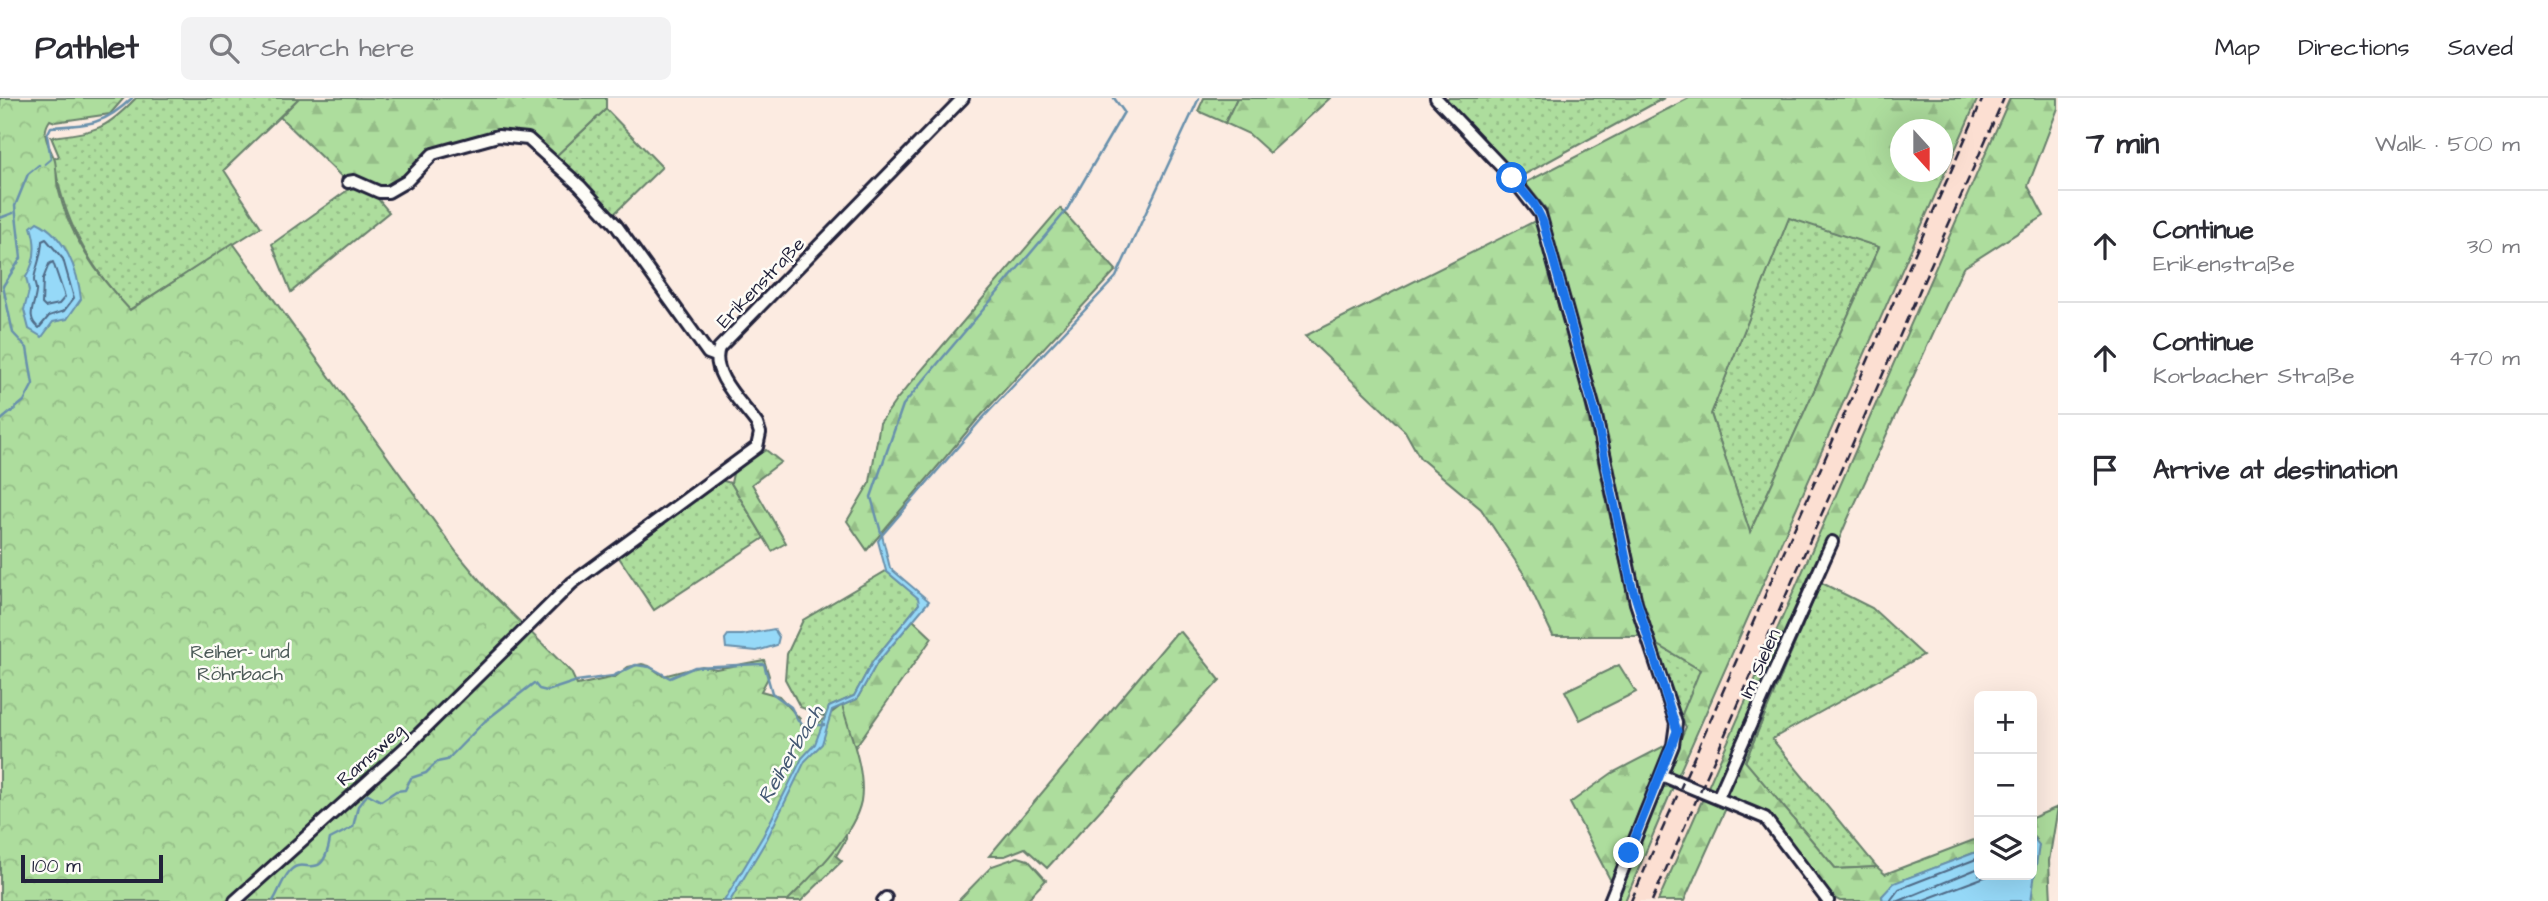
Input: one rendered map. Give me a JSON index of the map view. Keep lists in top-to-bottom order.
{
  "streets": {
    "street": ["Erikenstraße", "Im Sielen", "Ramsweg"]
  },
  "crossings": [
    ["Erikenstraße", "Ramsweg"]
  ],
  "water": ["Reiherbach"],
  "parks": ["Reiher- und Röhrbach"],
  "scale_bar": "100 m",
  "north": "bottom",
  "page": {
    "header": "Pathlet",
    "search": "Search here",
    "nav": ["Map", "Directions", "Saved"],
    "heading": ["7 min", "Walk · 500 m"],
    "list": [
      ["Continue", "Erikenstraße", "30 m"],
      ["Continue", "Korbacher Straße", "470 m"],
      "Arrive at destination"
    ],
    "map_buttons": ["+", "−"],
    "scale": "100 m"
  }
}
